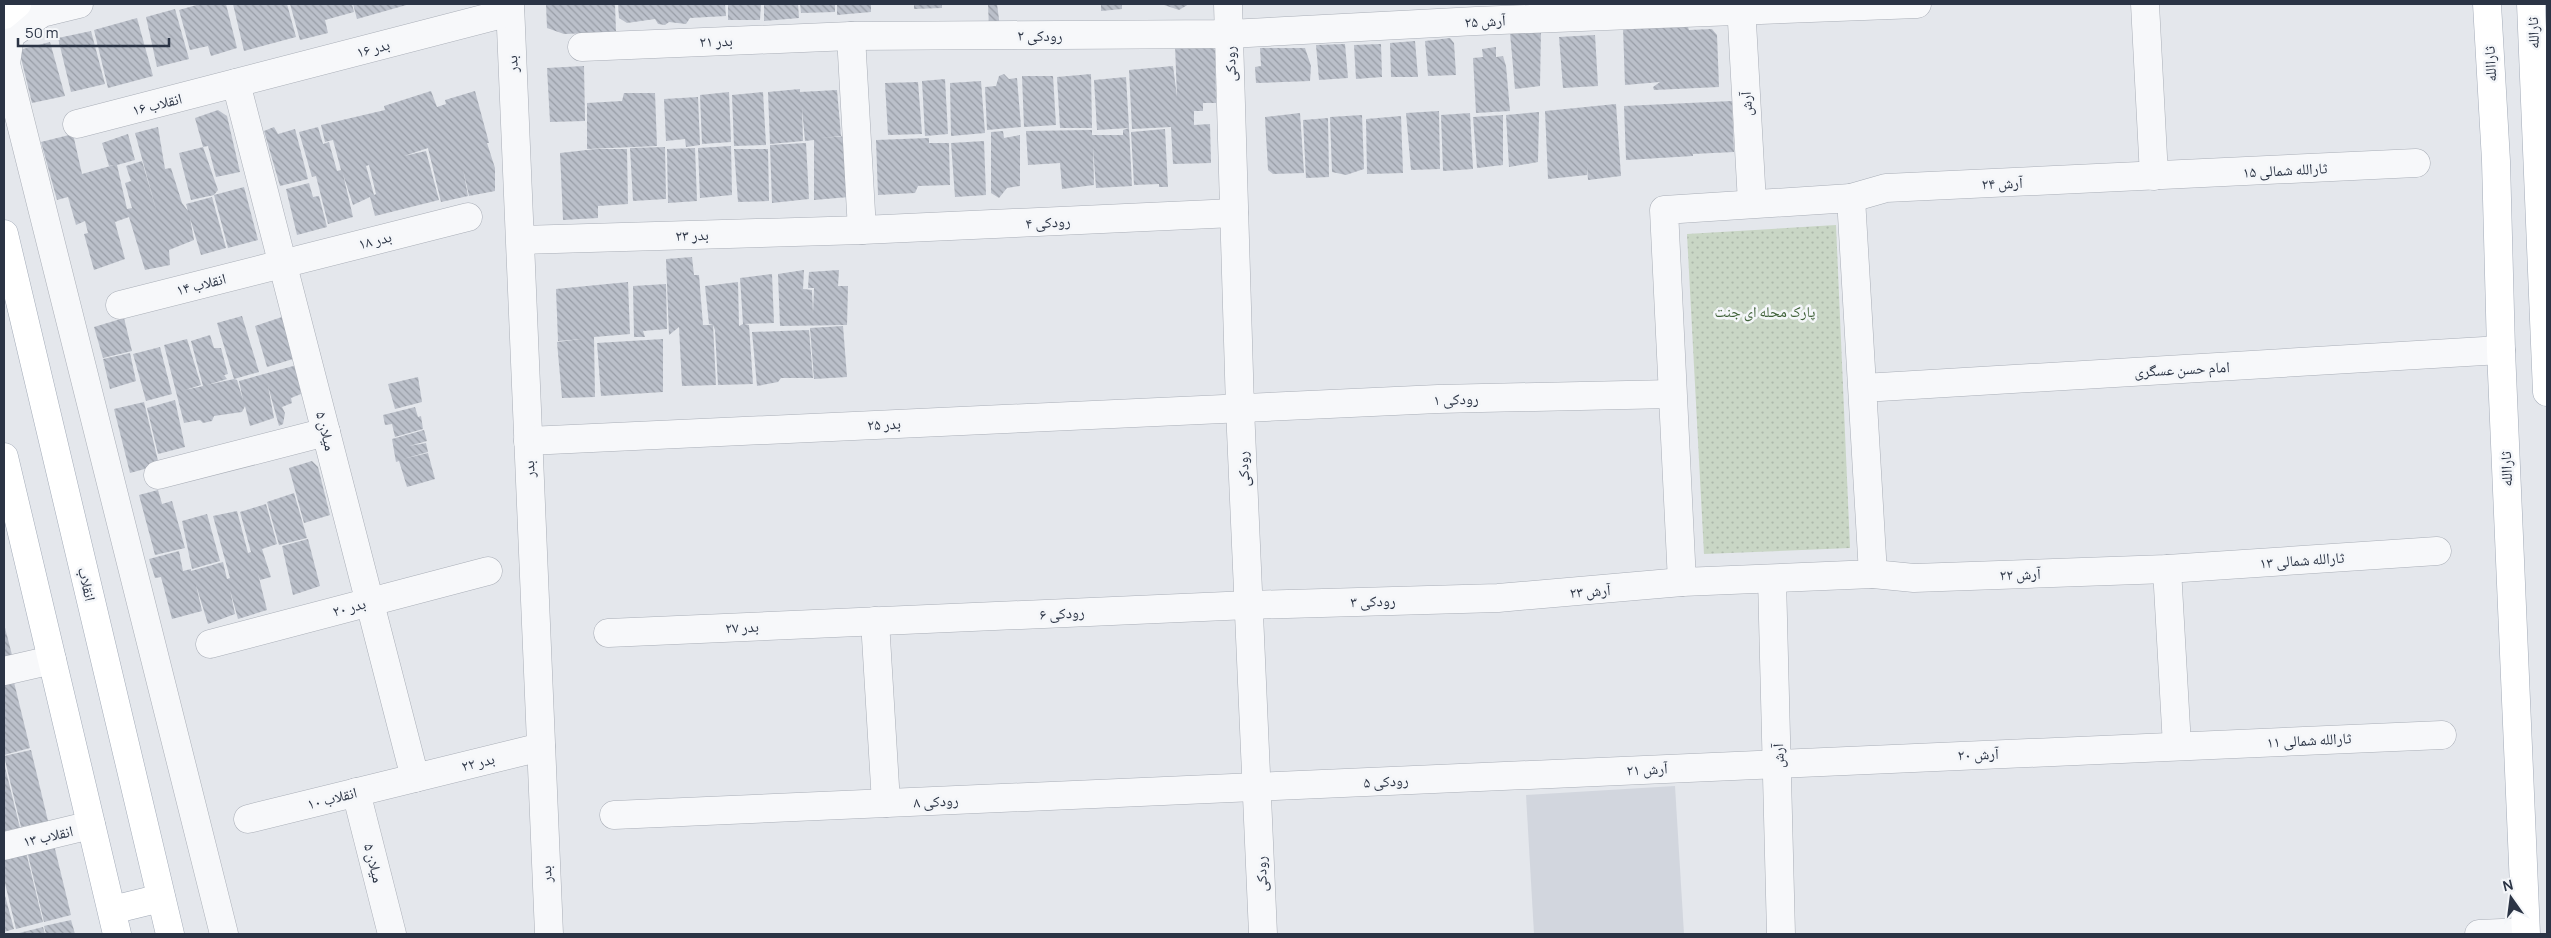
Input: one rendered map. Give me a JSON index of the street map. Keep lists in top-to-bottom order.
{
  "streets": {
    "main road": ["ثارالله", "ثاراالله", "انقلاب"],
    "street": [
      "آرش ۲۵",
      "رودکی ۲",
      "بدر ۲۱",
      "بدر ۱۶",
      "بدر",
      "رودکی",
      "انقلاب ۱۶",
      "آرش",
      "ثارالله شمالی ۱۵",
      "آرش ۲۴",
      "رودکی ۴",
      "بدر ۲۳",
      "بدر ۱‍۸",
      "انقلاب ۱۴",
      "امام حسن عسگری",
      "رودکی ۱",
      "بدر ۲۵",
      "میلان ۵",
      "ثارالله شمالی ۱۳",
      "آرش ۲۲",
      "آرش ۲۳",
      "رودکی ۳",
      "بدر ۲۰",
      "رودکی ۶",
      "بدر ۲۷",
      "ثارالله شمالی ۱۱",
      "آرش ۲۰",
      "بدر ۲۲",
      "آرش ۲۱",
      "رودکی ۵",
      "انقلاب ۱۰",
      "رودکی ۸",
      "انقلاب ۱۳"
    ]
  },
  "crossings": [
    ["آرش ۲۵", "رودکی ۲"],
    ["آرش ۲۵", "رودکی"],
    ["آرش ۲۵", "آرش"],
    ["رودکی ۲", "بدر ۲۱"],
    ["رودکی ۲", "رودکی"],
    ["بدر ۱۶", "بدر"],
    ["بدر ۱۶", "انقلاب ۱۶"],
    ["بدر ۱۶", "میلان ۵"],
    ["بدر", "بدر ۲۳"],
    ["بدر", "بدر ۲۵"],
    ["بدر", "بدر ۲۲"],
    ["رودکی", "رودکی ۴"],
    ["رودکی", "رودکی ۱"],
    ["رودکی", "بدر ۲۵"],
    ["رودکی", "رودکی ۳"],
    ["رودکی", "رودکی ۶"],
    ["رودکی", "رودکی ۵"],
    ["رودکی", "رودکی ۸"],
    ["ثاراالله", "امام حسن عسگری"],
    ["انقلاب ۱۶", "میلان ۵"],
    ["آرش", "آرش ۲۴"],
    ["آرش", "آرش ۲۲"],
    ["آرش", "آرش ۲۳"],
    ["آرش", "آرش ۲۰"],
    ["آرش", "آرش ۲۱"],
    ["ثارالله شمالی ۱۵", "آرش ۲۴"],
    ["آرش ۲۴", "رودکی ۱"],
    ["رودکی ۴", "بدر ۲۳"],
    ["بدر ۱‍۸", "انقلاب ۱۴"],
    ["بدر ۱‍۸", "میلان ۵"],
    ["انقلاب ۱۴", "میلان ۵"],
    ["رودکی ۱", "بدر ۲۵"],
    ["میلان ۵", "بدر ۲۰"],
    ["میلان ۵", "بدر ۲۲"],
    ["میلان ۵", "انقلاب ۱۰"],
    ["ثارالله شمالی ۱۳", "آرش ۲۲"],
    ["آرش ۲۲", "آرش ۲۳"],
    ["آرش ۲۳", "رودکی ۳"],
    ["رودکی ۳", "رودکی ۶"],
    ["رودکی ۶", "بدر ۲۷"],
    ["ثارالله شمالی ۱۱", "آرش ۲۰"],
    ["آرش ۲۰", "آرش ۲۱"],
    ["بدر ۲۲", "انقلاب ۱۰"],
    ["آرش ۲۱", "رودکی ۵"],
    ["رودکی ۵", "رودکی ۸"]
  ],
  "parks": ["پارک محله ای جنت"],
  "scale_bar": "50 m",
  "north": "top"
}
